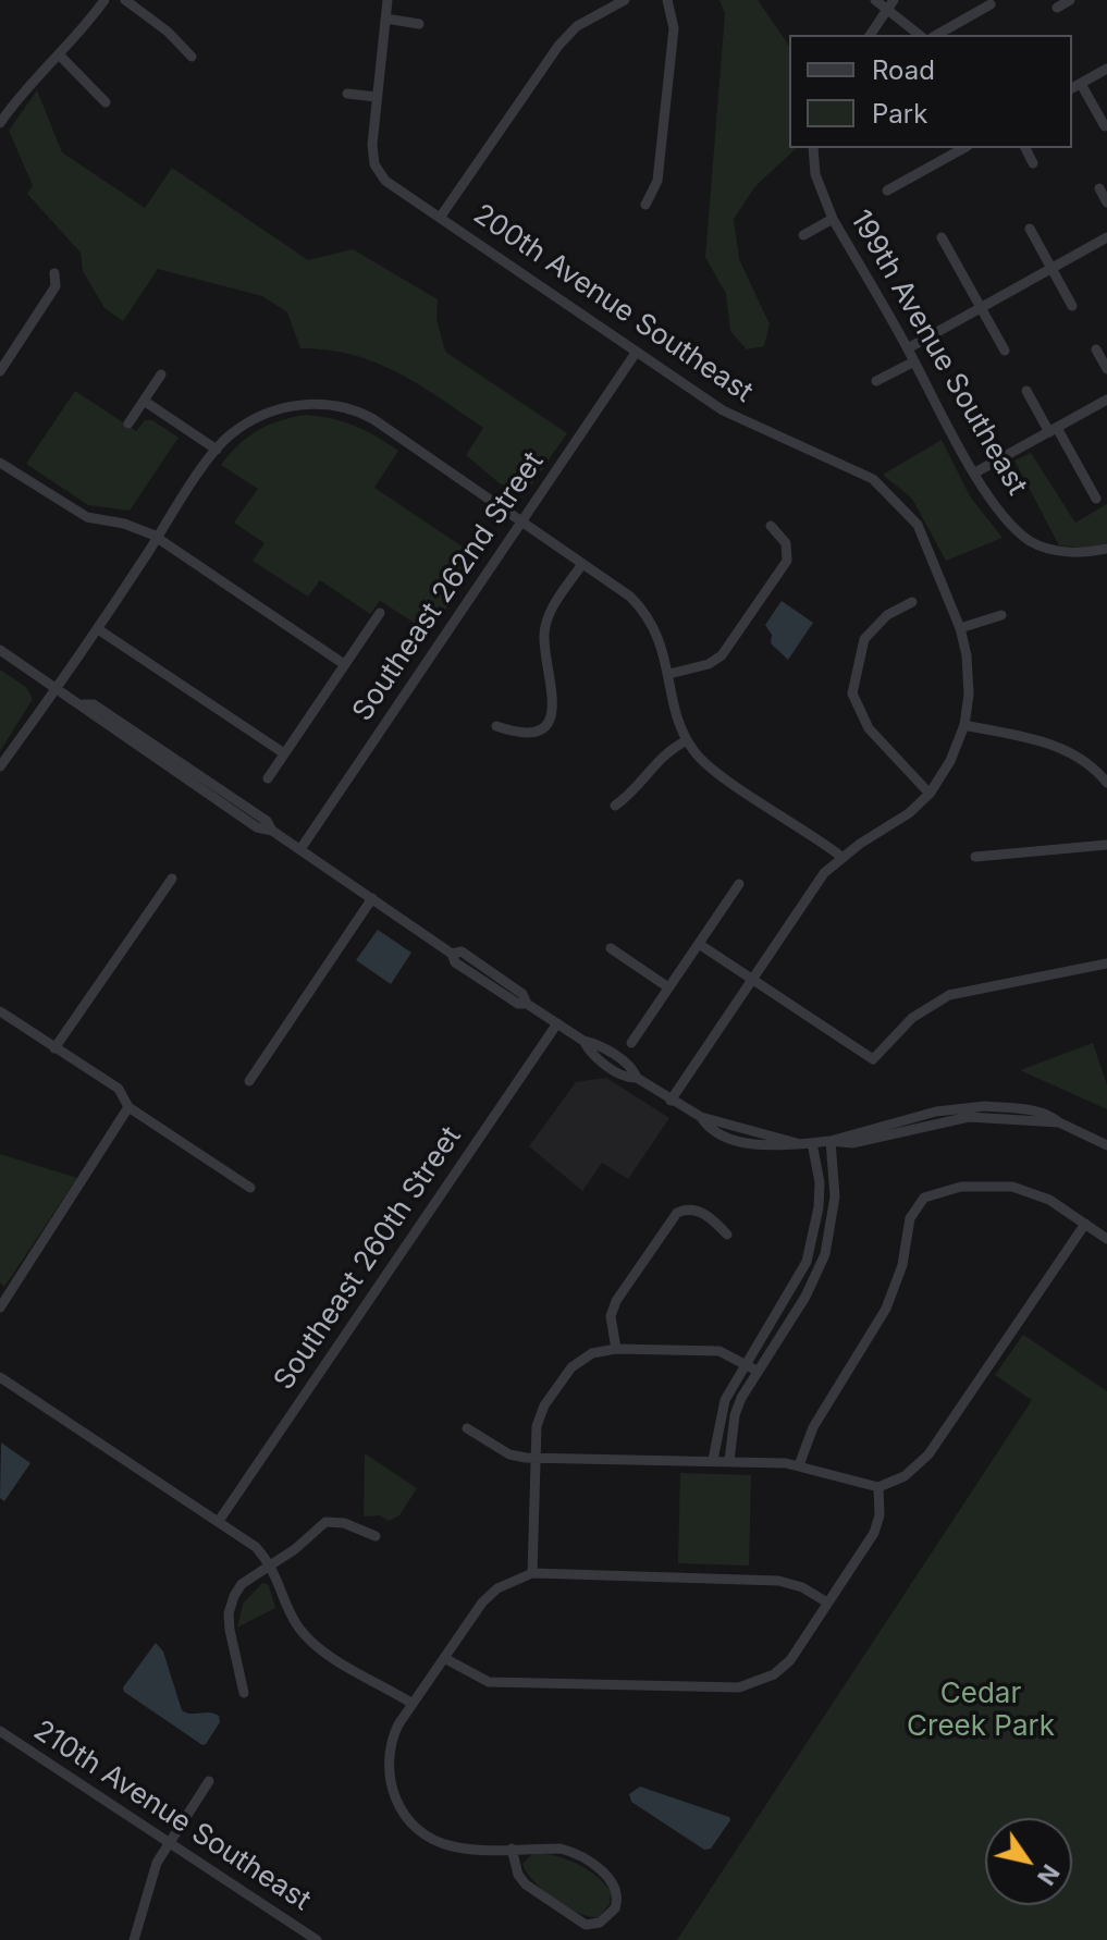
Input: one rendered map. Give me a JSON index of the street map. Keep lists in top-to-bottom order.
{
  "streets": {
    "street": [
      "200th Avenue Southeast",
      "199th Avenue Southeast",
      "Southeast 262nd Street",
      "Southeast 260th Street",
      "210th Avenue Southeast"
    ]
  },
  "crossings": [
    ["200th Avenue Southeast", "Southeast 262nd Street"]
  ],
  "parks": ["Cedar Creek Park"],
  "legend": ["Road", "Park"],
  "north": "bottom right"
}
